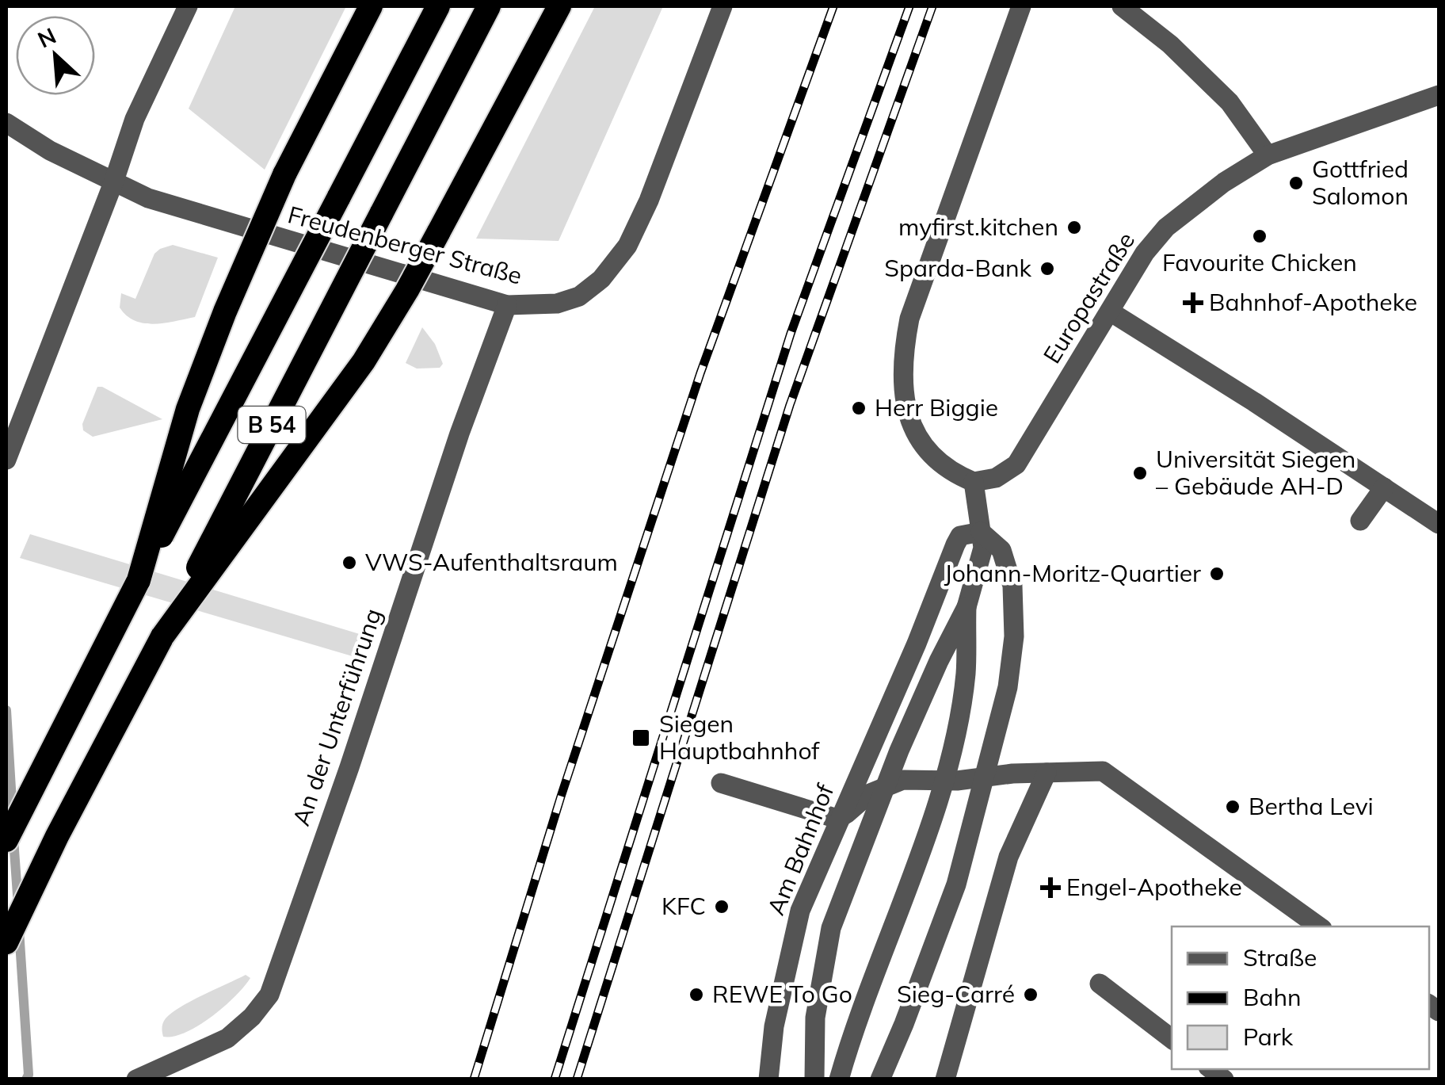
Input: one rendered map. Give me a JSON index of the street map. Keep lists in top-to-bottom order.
{
  "streets": {
    "highway": ["B 54"],
    "street": [
      "Freudenberger Straße",
      "Europastraße",
      "An der Unterführung",
      "Am Bahnhof"
    ]
  },
  "crossings": [
    ["Freudenberger Straße", "An der Unterführung"]
  ],
  "places": {
    "other": [
      "Gottfried Salomon",
      "myfirst.kitchen",
      "Favourite Chicken",
      "Sparda-Bank",
      "Herr Biggie",
      "Universität Siegen – Gebäude AH-D",
      "VWS-Aufenthaltsraum",
      "Johann-Moritz-Quartier",
      "Bertha Levi",
      "KFC",
      "REWE To Go",
      "Sieg-Carré"
    ],
    "health": ["Bahnhof-Apotheke", "Engel-Apotheke"],
    "transit": ["Siegen Hauptbahnhof"]
  },
  "legend": ["Straße", "Bahn", "Park"],
  "north": "top left"
}
